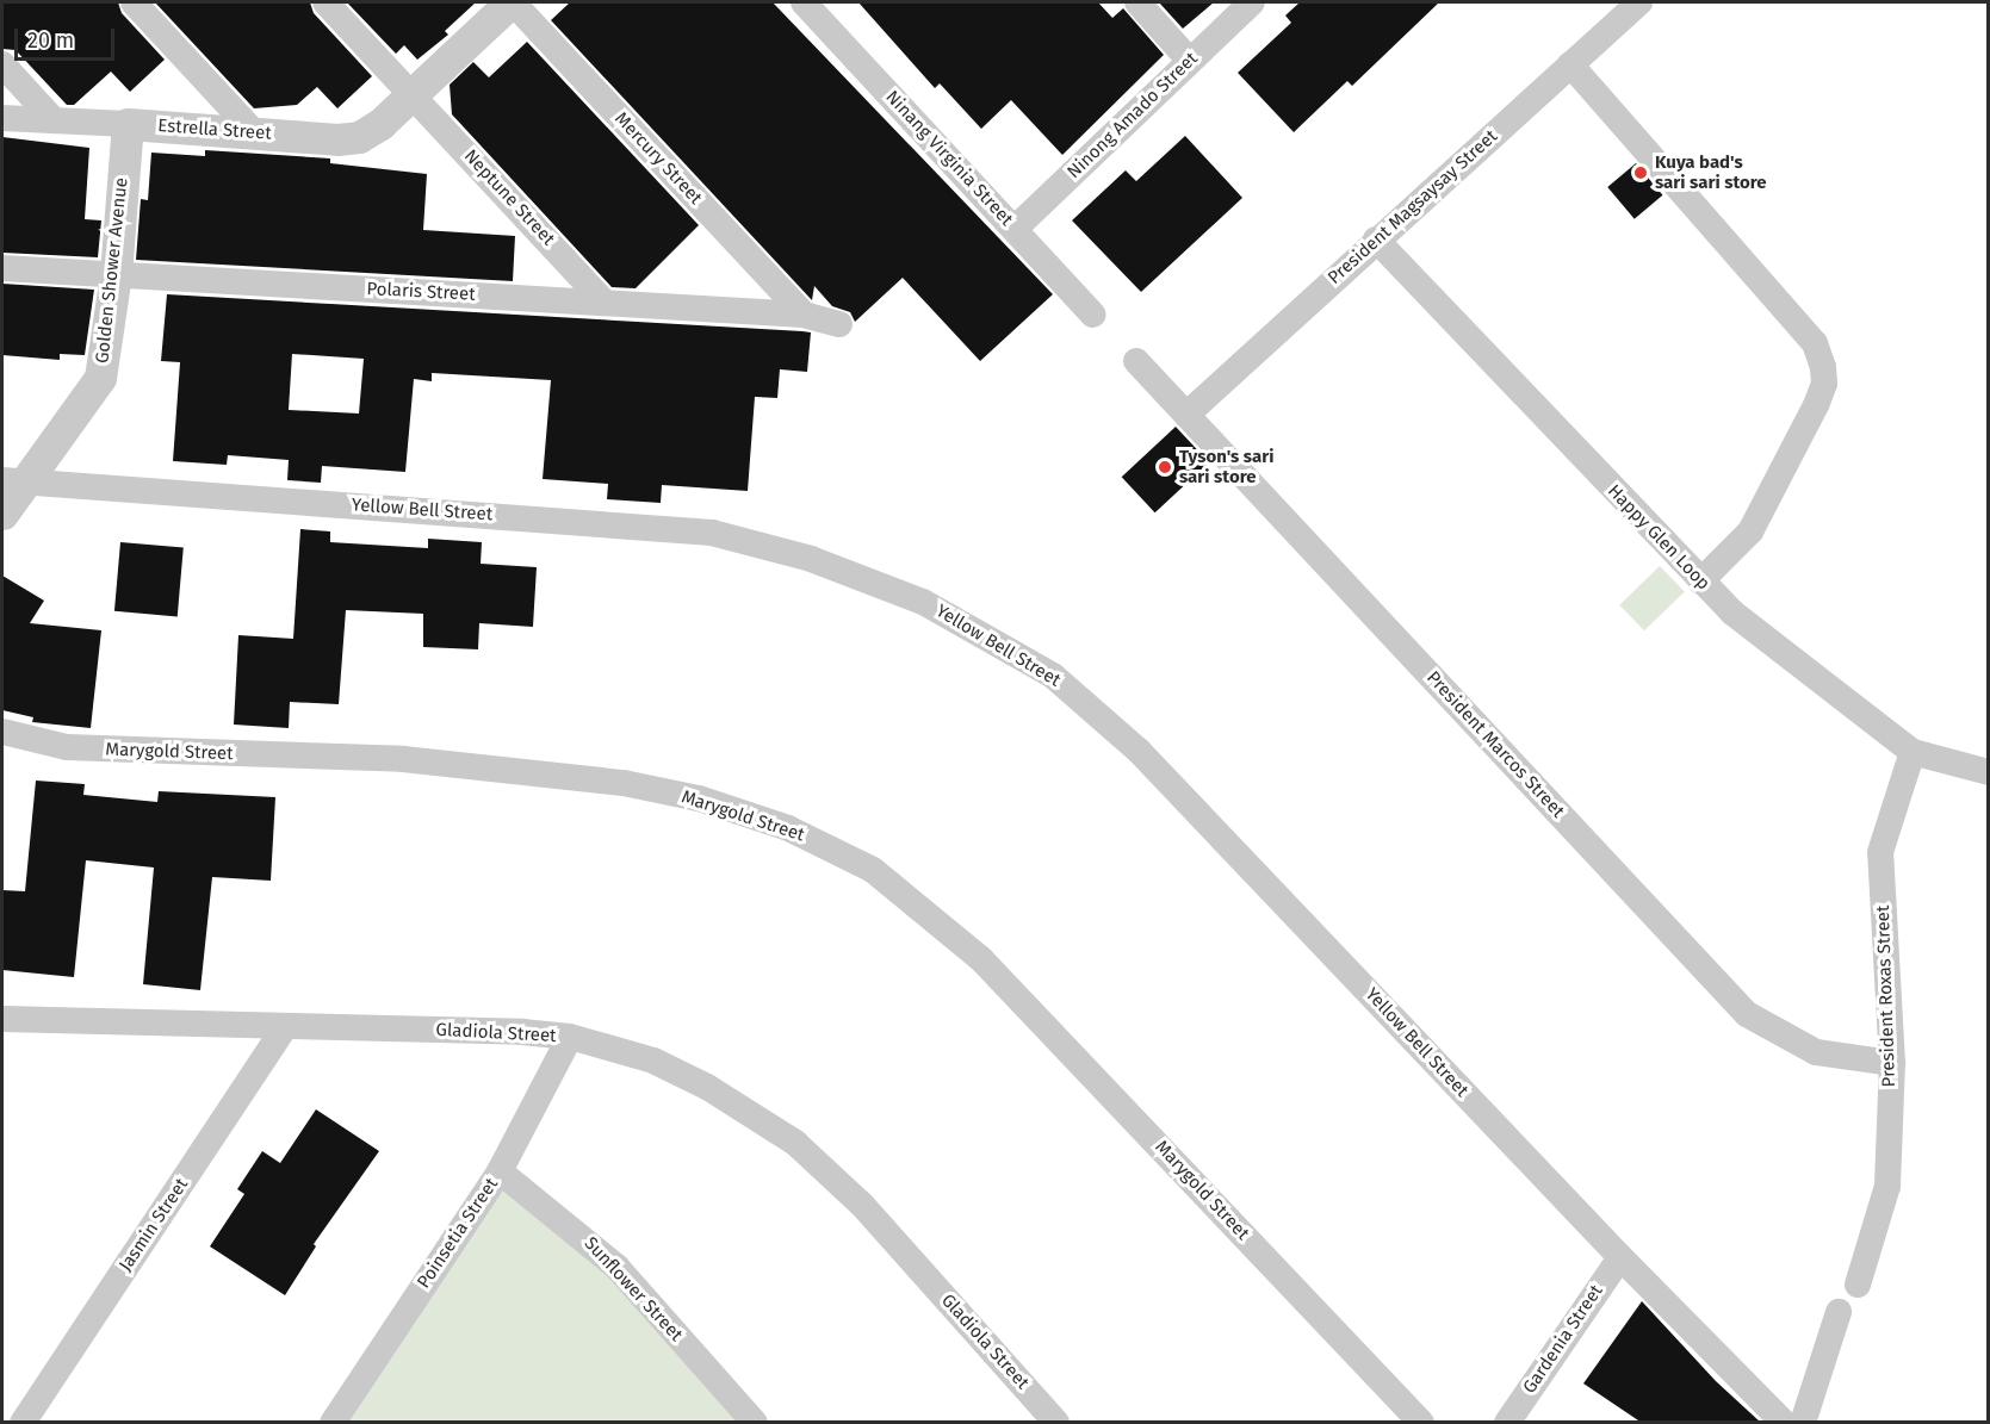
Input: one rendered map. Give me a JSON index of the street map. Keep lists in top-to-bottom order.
{
  "streets": {
    "street": [
      "Ninong Amado Street",
      "Estrella Street",
      "Mercury Street",
      "Ninang Virginia Street",
      "Neptune Street",
      "President Magsaysay Street",
      "Golden Shower Avenue",
      "Polaris Street",
      "Yellow Bell Street",
      "Happy Glen Loop",
      "President Marcos Street",
      "Marygold Street",
      "President Roxas Street",
      "Gladiola Street",
      "Jasmin Street",
      "Poinsetia Street",
      "Sunflower Street",
      "Gardenia Street"
    ]
  },
  "crossings": [
    ["Ninong Amado Street", "Ninang Virginia Street"],
    ["Estrella Street", "Mercury Street"],
    ["Estrella Street", "Neptune Street"],
    ["Estrella Street", "Golden Shower Avenue"],
    ["Mercury Street", "Polaris Street"],
    ["Neptune Street", "Polaris Street"],
    ["President Magsaysay Street", "Happy Glen Loop"],
    ["President Magsaysay Street", "President Marcos Street"],
    ["Golden Shower Avenue", "Polaris Street"],
    ["Golden Shower Avenue", "Yellow Bell Street"],
    ["Yellow Bell Street", "Gardenia Street"],
    ["Happy Glen Loop", "President Roxas Street"],
    ["President Marcos Street", "President Roxas Street"],
    ["Gladiola Street", "Jasmin Street"],
    ["Gladiola Street", "Poinsetia Street"],
    ["Poinsetia Street", "Sunflower Street"]
  ],
  "places": ["Kuya bad's sari sari store", "Tyson's sari sari store"],
  "scale_bar": "20 m"
}
